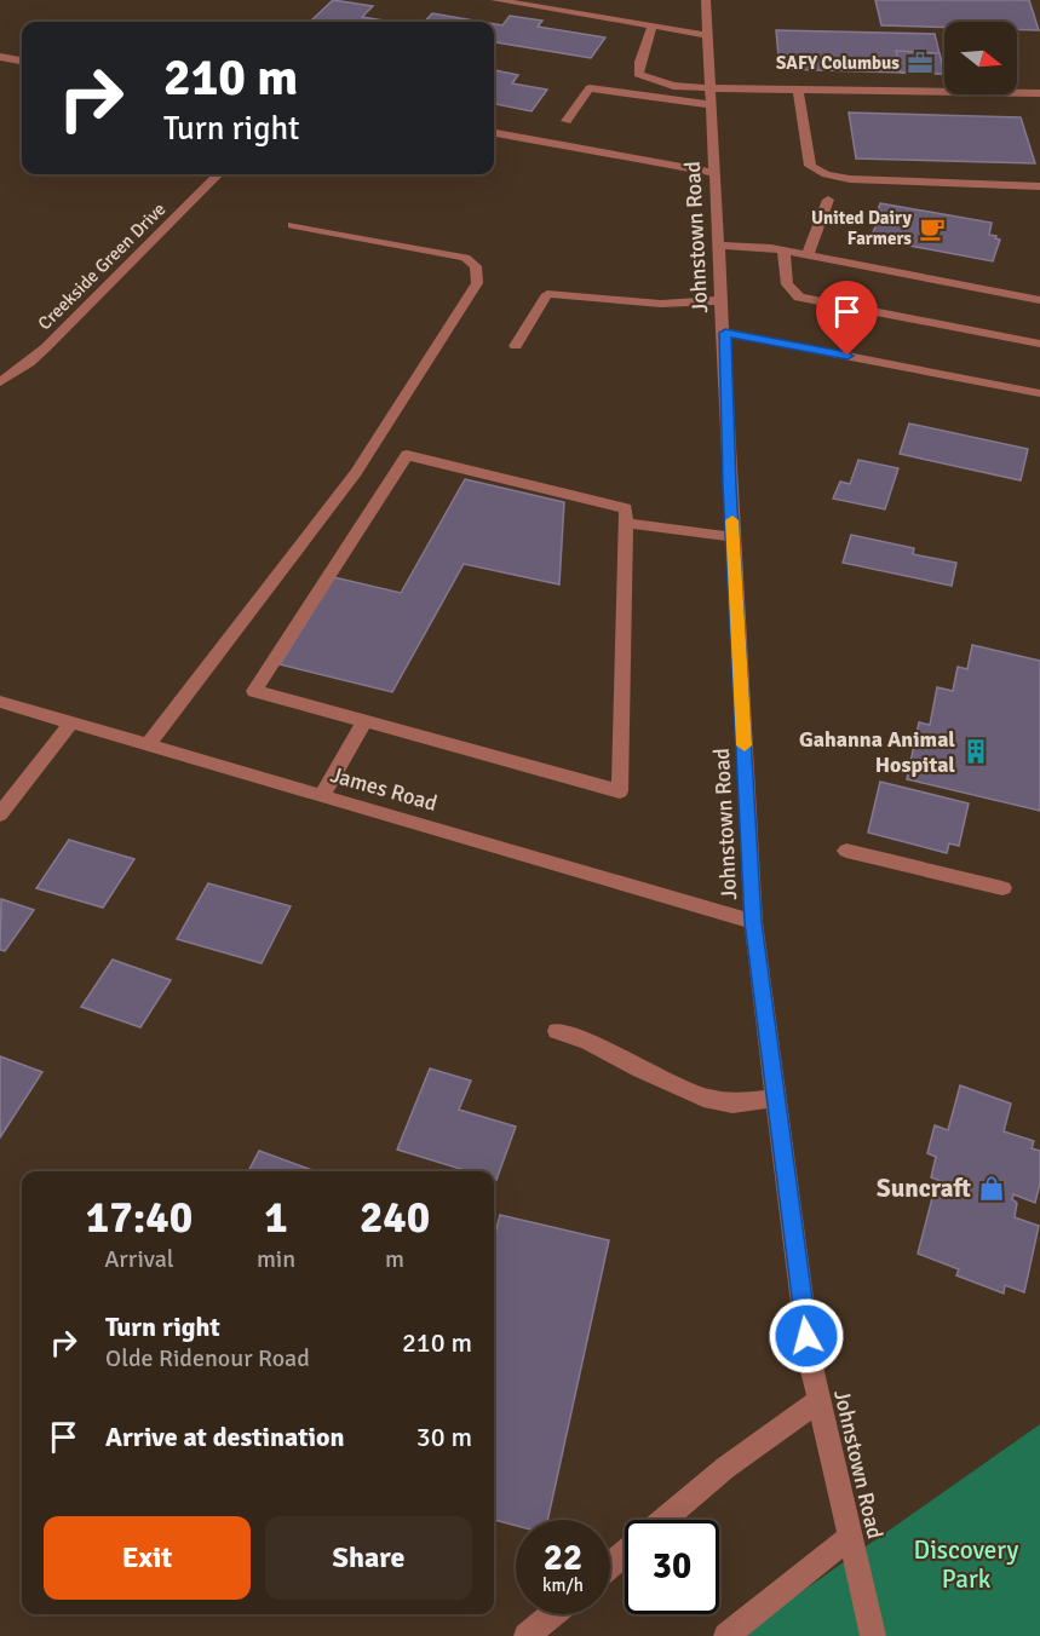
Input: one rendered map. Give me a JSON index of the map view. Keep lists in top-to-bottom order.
{
  "streets": {
    "street": ["Johnstown Road", "Creekside Green Drive", "James Road"]
  },
  "crossings": [
    ["Johnstown Road", "James Road"]
  ],
  "parks": ["Discovery Park"],
  "places": {
    "office": ["SAFY Columbus"],
    "cafe": ["United Dairy Farmers"],
    "building": ["Gahanna Animal Hospital"],
    "shop": ["Suncraft"]
  },
  "north": "right",
  "page": {
    "turn": ["210 m", "Turn right"],
    "eta": [
      "17:40",
      "Arrival",
      "1",
      "min",
      "240",
      "m"
    ],
    "list": [
      {
        "name": "Turn right",
        "note": "Olde Ridenour Road",
        "value": "210 m"
      },
      {
        "name": "Arrive at destination",
        "value": "30 m"
      }
    ],
    "buttons": ["Exit", "Share"],
    "speed": "22 km/h",
    "limit": "30"
  }
}
